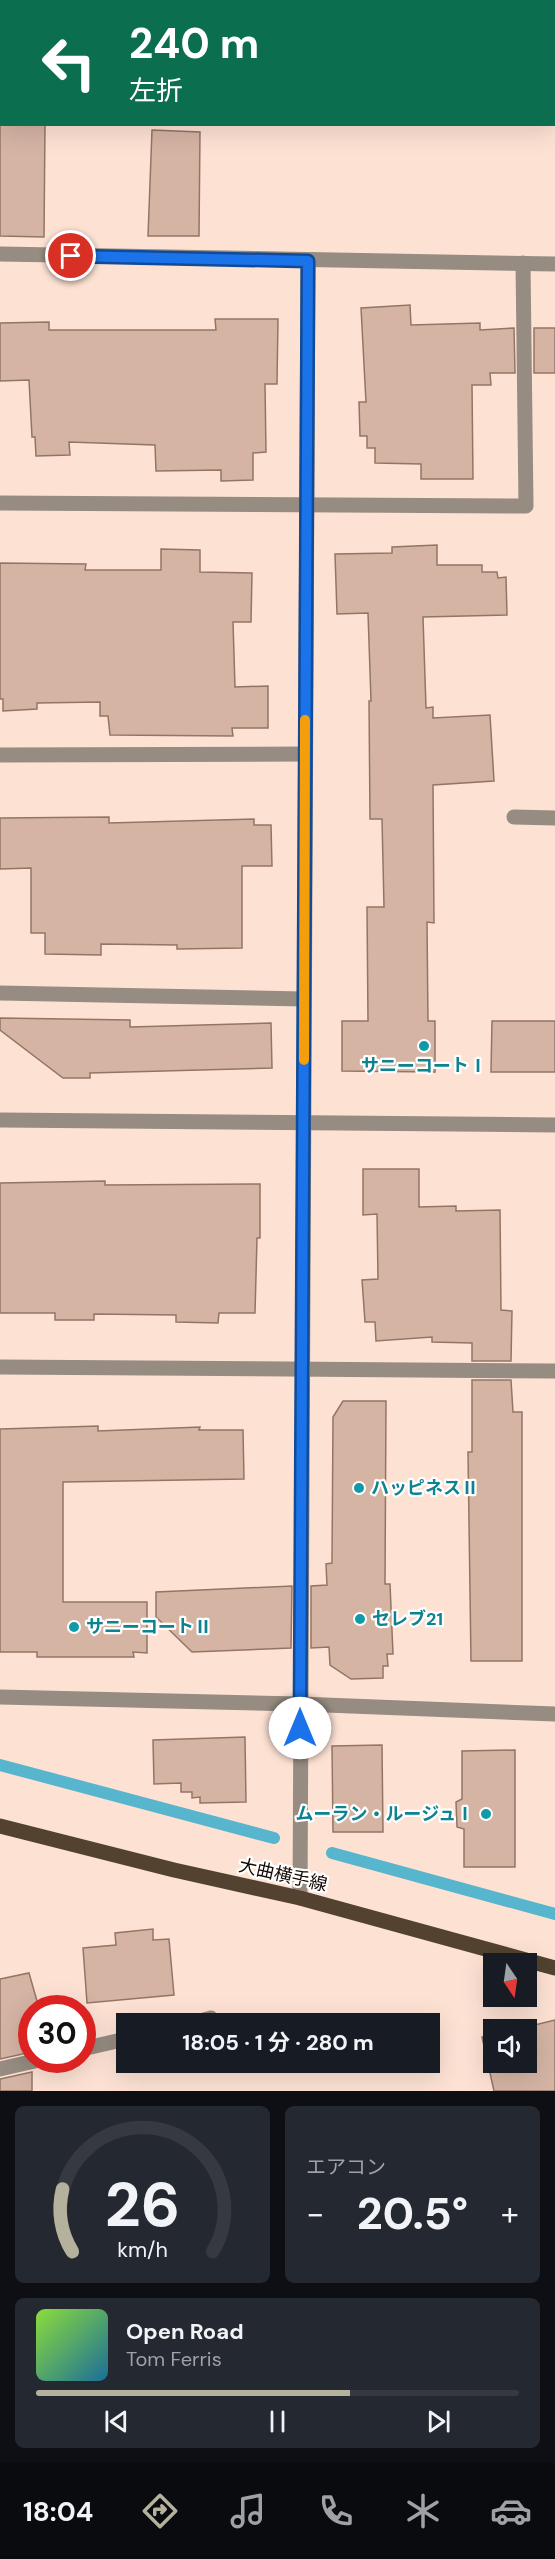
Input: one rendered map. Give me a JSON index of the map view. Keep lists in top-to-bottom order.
{
  "streets": {
    "main road": ["大曲横手線"]
  },
  "places": [
    "サニーコートⅠ",
    "ハッピネスⅡ",
    "セレブ21",
    "サニーコートⅡ",
    "ムーラン・ルージュⅠ"
  ],
  "north": "bottom",
  "page": {
    "turn": ["240 m", "左折"],
    "limit": "30",
    "trip": "18:05 · 1 分 · 280 m",
    "tile": "エアコン",
    "heat": ["−", "20.5°", "+"],
    "song": ["Open Road", "Tom Ferris"],
    "tabs": "18:04",
    "gauge": ["26", "km/h"]
  }
}
